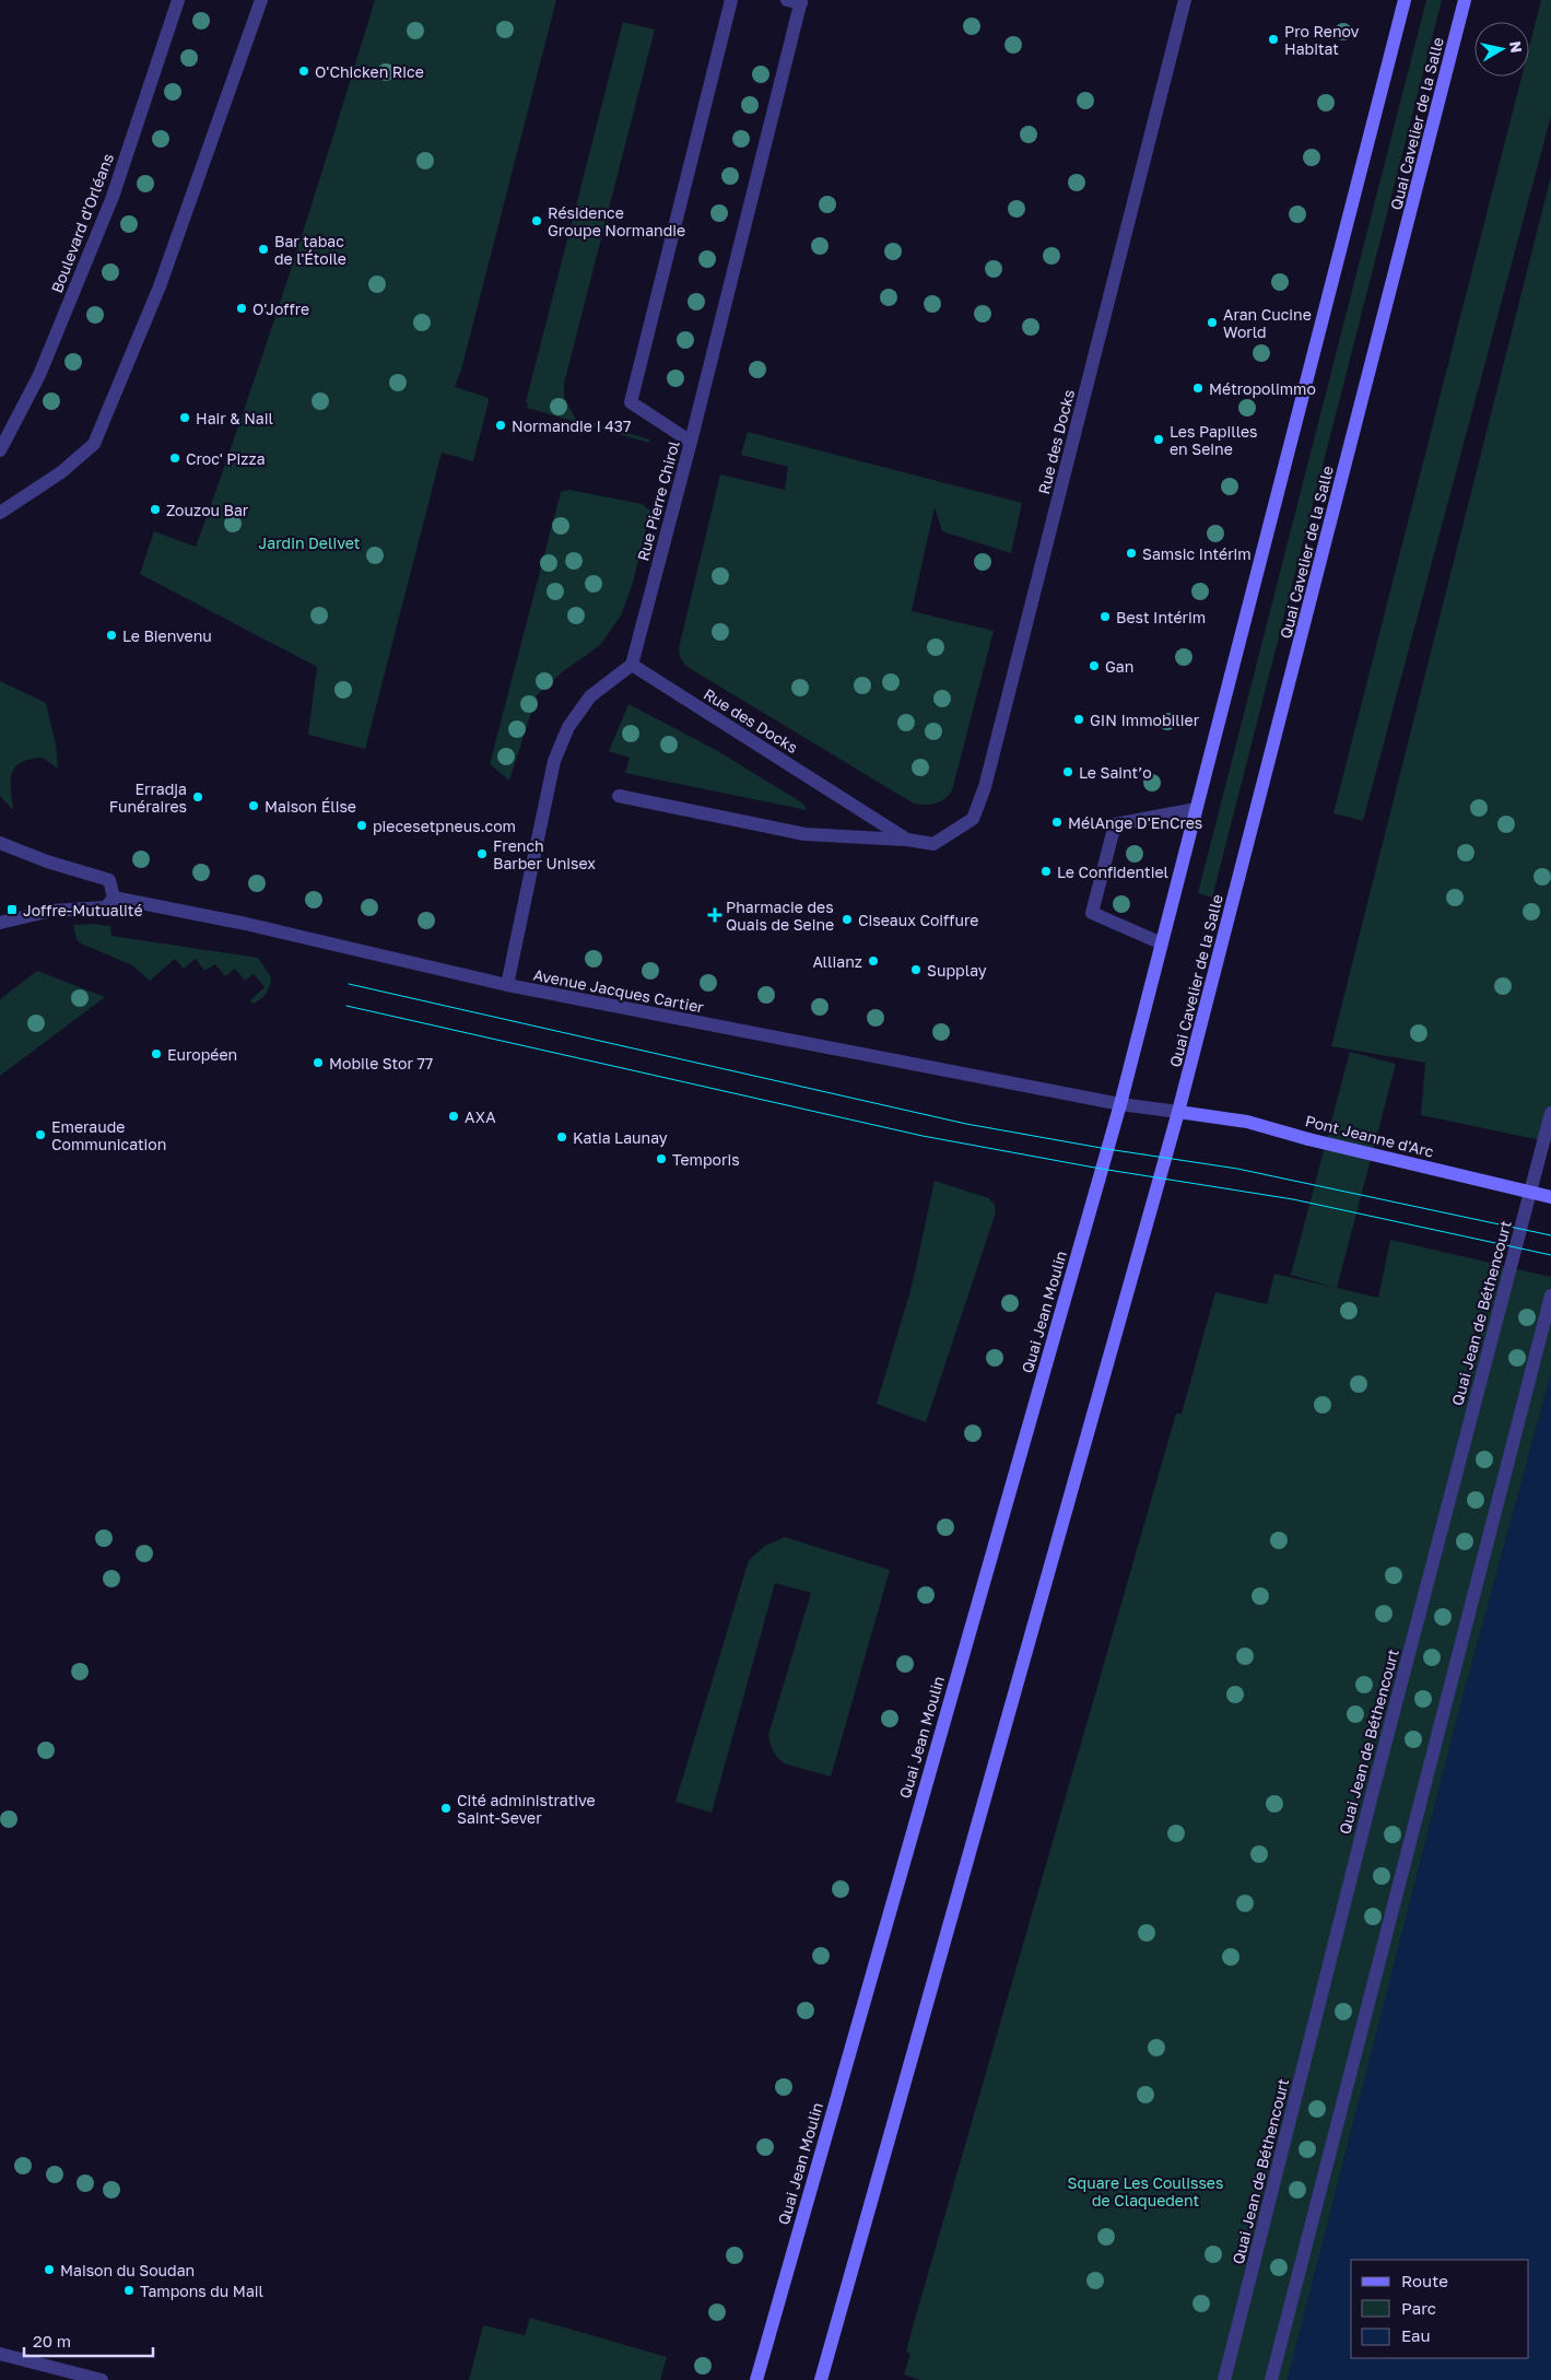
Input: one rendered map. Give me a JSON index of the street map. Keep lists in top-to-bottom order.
{
  "streets": {
    "main road": ["Quai Cavelier de la Salle", "Pont Jeanne d'Arc", "Quai Jean Moulin"],
    "street": [
      "Boulevard d'Orléans",
      "Rue des Docks",
      "Rue Pierre Chirol",
      "Avenue Jacques Cartier",
      "Quai Jean de Béthencourt"
    ]
  },
  "crossings": [
    ["Quai Cavelier de la Salle", "Avenue Jacques Cartier"],
    ["Quai Cavelier de la Salle", "Pont Jeanne d'Arc"],
    ["Rue des Docks", "Rue Pierre Chirol"],
    ["Avenue Jacques Cartier", "Pont Jeanne d'Arc"],
    ["Avenue Jacques Cartier", "Quai Jean Moulin"]
  ],
  "parks": ["Jardin Delivet", "Square Les Coulisses de Claquedent"],
  "places": {
    "other": [
      "Pro Renov Habitat",
      "O'Chicken Rice",
      "Résidence Groupe Normandie",
      "Bar tabac de l'Étoile",
      "O'Joffre",
      "Aran Cucine World",
      "Métropolimmo",
      "Hair & Nail",
      "Normandie I 437",
      "Les Papilles en Seine",
      "Croc' Pizza",
      "Zouzou Bar",
      "Samsic Intérim",
      "Best Intérim",
      "Le Bienvenu",
      "Gan",
      "GIN Immobilier",
      "Le Saint’o",
      "Erradja Funéraires",
      "Maison Élise",
      "MélAnge D'EnCres",
      "piecesetpneus.com",
      "French Barber Unisex",
      "Le Confidentiel",
      "Ciseaux Coiffure",
      "Allianz",
      "Supplay",
      "Européen",
      "Mobile Stor 77",
      "AXA",
      "Emeraude Communication",
      "Katia Launay",
      "Temporis",
      "Cité administrative Saint-Sever",
      "Maison du Soudan",
      "Tampons du Mail"
    ],
    "transit": ["Joffre-Mutualité"],
    "health": ["Pharmacie des Quais de Seine"]
  },
  "legend": ["Route", "Parc", "Eau"],
  "scale_bar": "20 m",
  "north": "right"
}
